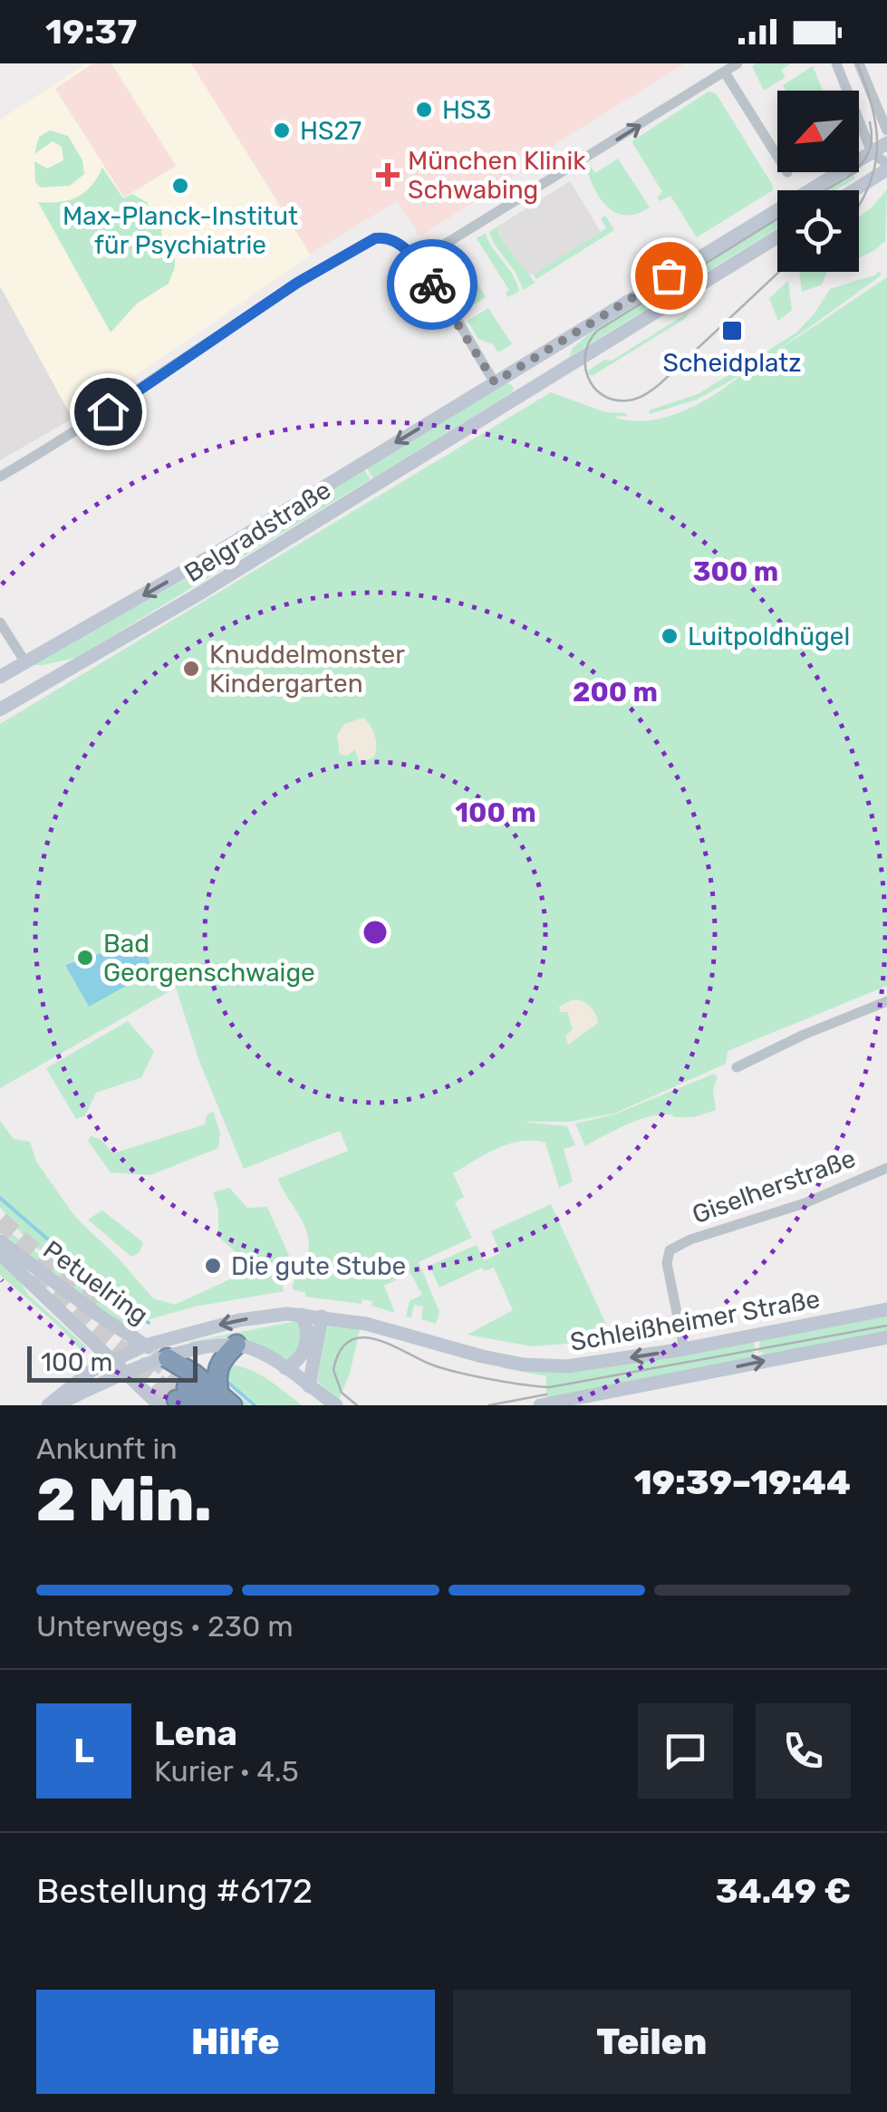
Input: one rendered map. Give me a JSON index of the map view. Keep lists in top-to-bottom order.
{
  "streets": {
    "main road": ["Belgradstraße", "Petuelring", "Schleißheimer Straße"],
    "street": ["Giselherstraße"]
  },
  "crossings": [
    ["Giselherstraße", "Schleißheimer Straße"],
    ["Petuelring", "Schleißheimer Straße"]
  ],
  "places": {
    "other": [
      "HS3",
      "HS27",
      "Max-Planck-Institut für Psychiatrie",
      "Luitpoldhügel",
      "Knuddelmonster Kindergarten",
      "Bad Georgenschwaige",
      "Die gute Stube"
    ],
    "health": ["München Klinik Schwabing"],
    "transit": ["Scheidplatz"]
  },
  "scale_bar": "100 m",
  "north": "bottom left",
  "page": {
    "status": "19:37",
    "scale": "100 m",
    "heading": ["2 Min.", "Ankunft in", "19:39–19:44"],
    "panel": [
      "Lena",
      "Kurier · 4.5",
      "Bestellung #6172",
      "34.49 €"
    ],
    "bar": "Unterwegs · 230 m",
    "round": "L",
    "buttons": ["Hilfe", "Teilen"]
  },
  "rings": ["300 m", "200 m", "100 m"]
}
